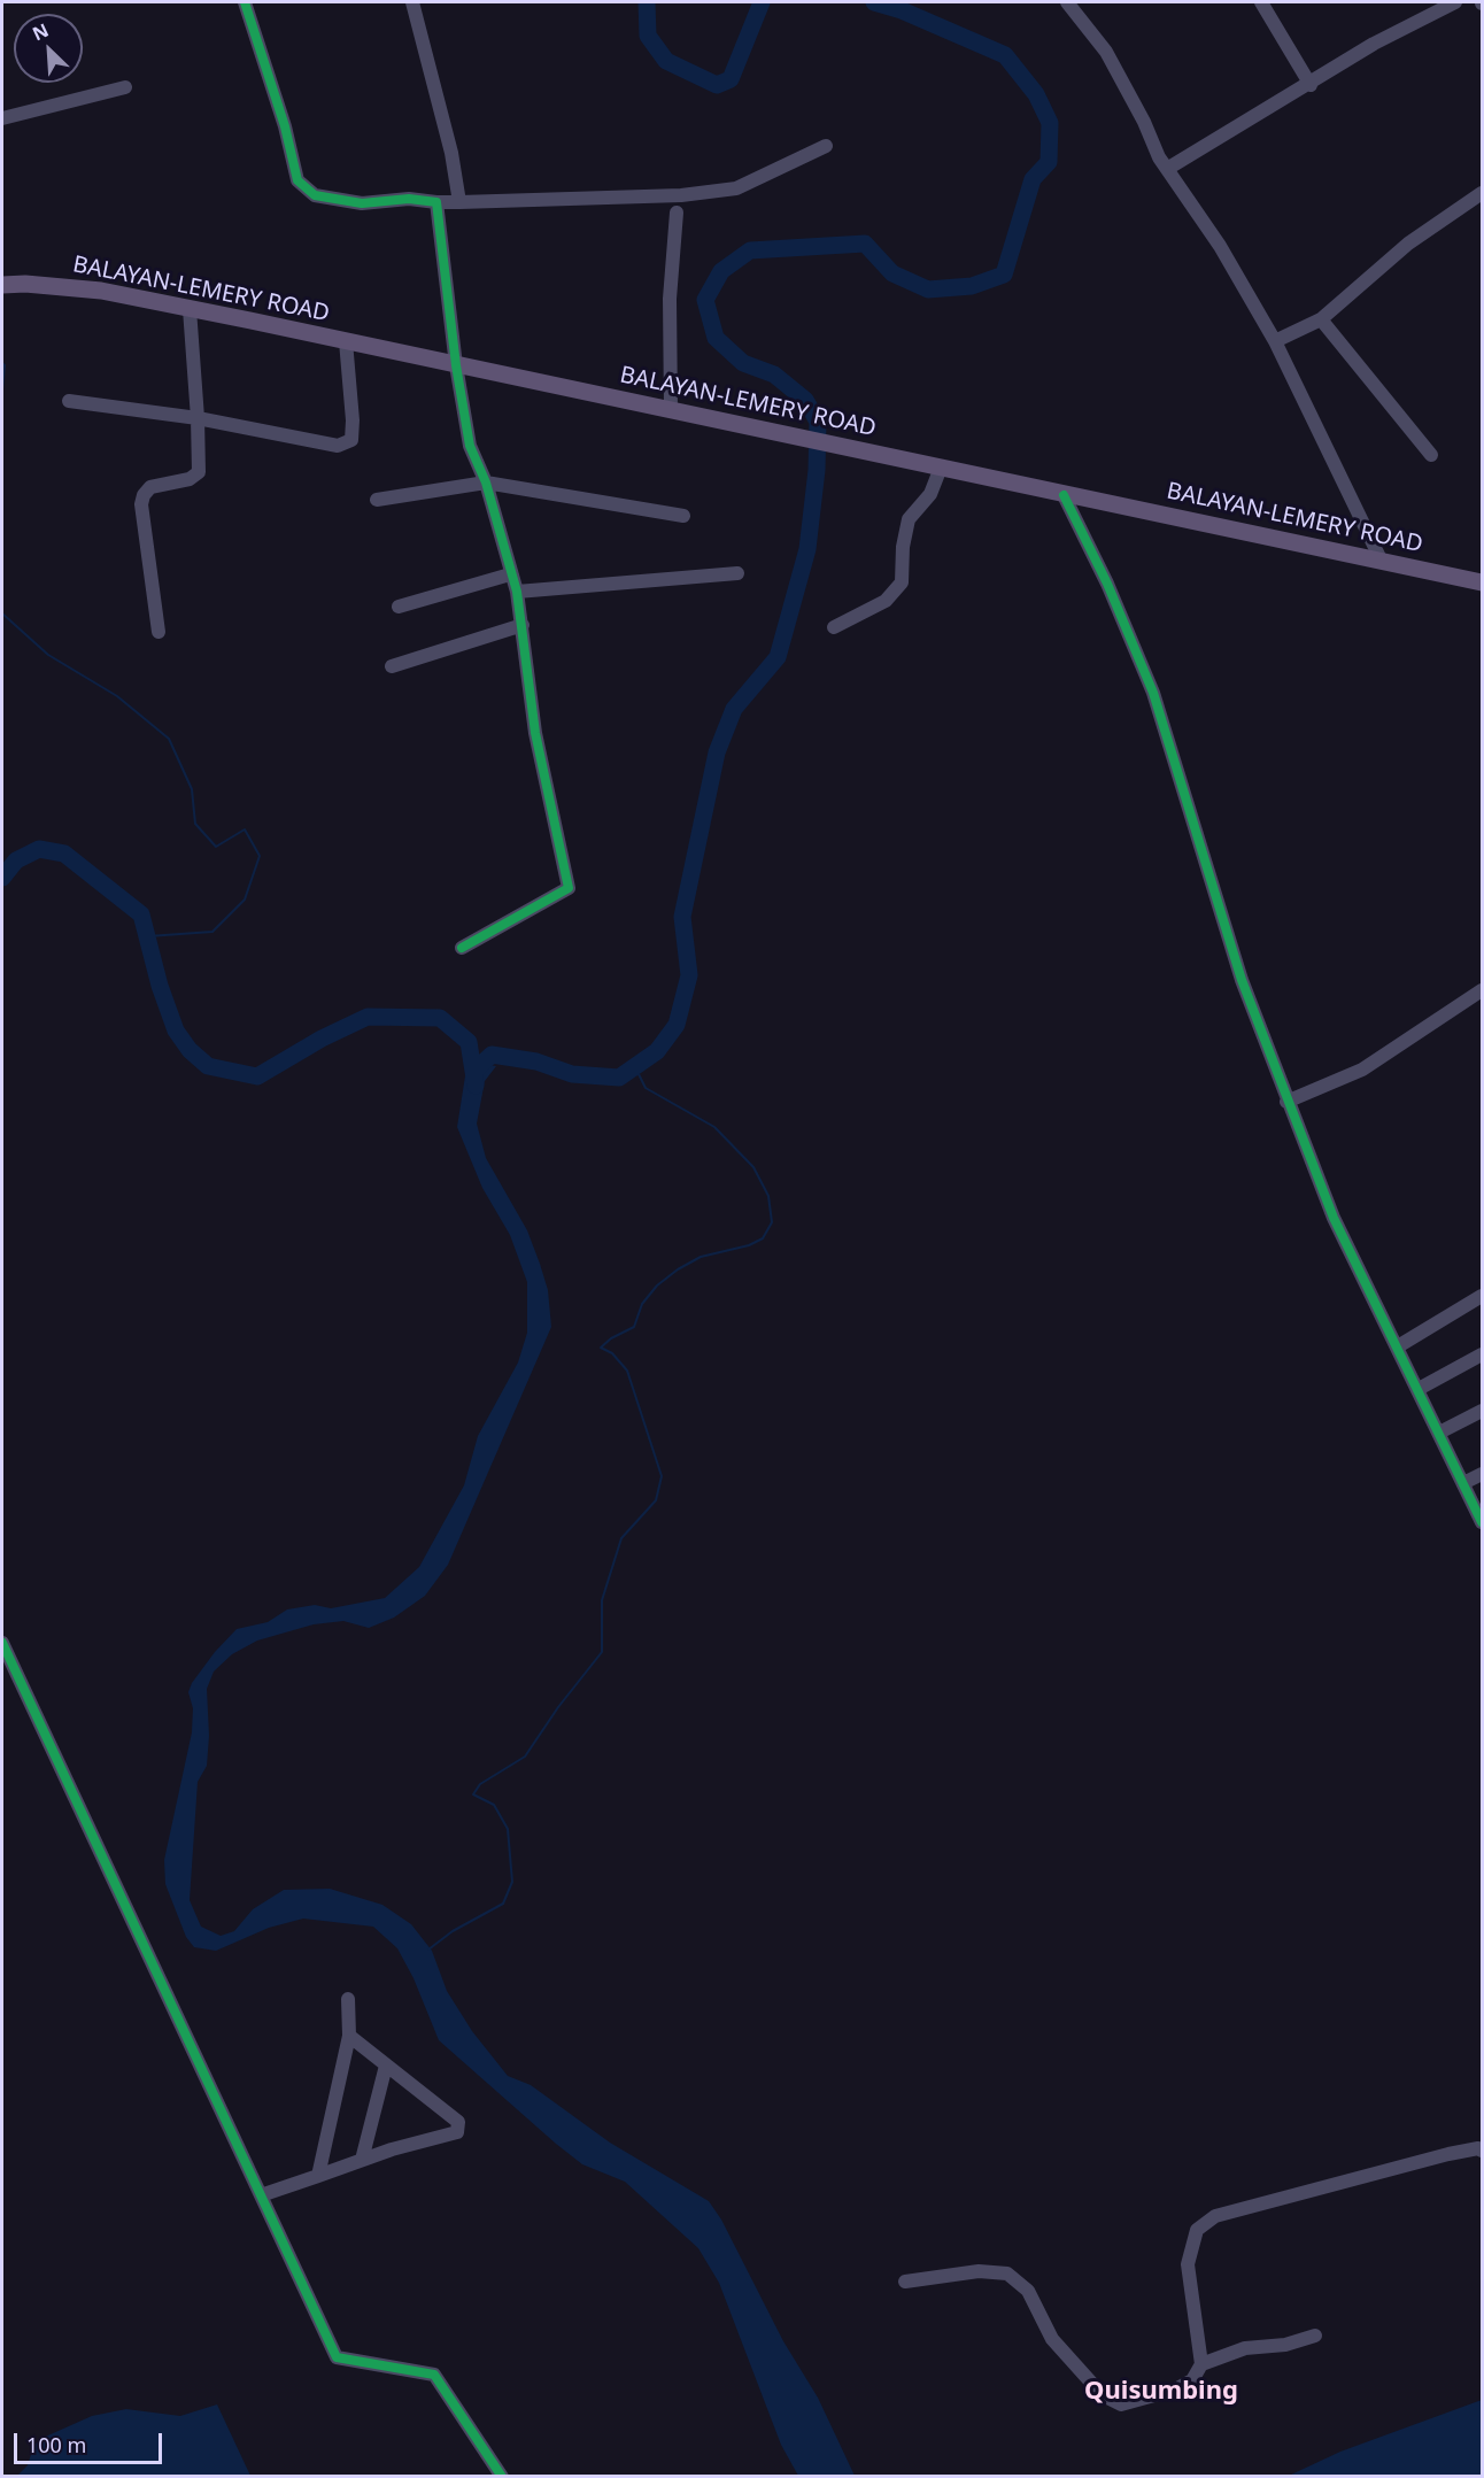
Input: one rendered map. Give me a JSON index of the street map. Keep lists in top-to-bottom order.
{
  "streets": {
    "main road": ["BALAYAN-LEMERY ROAD"]
  },
  "districts": ["Quisumbing"],
  "scale_bar": "100 m",
  "north": "top left"
}
